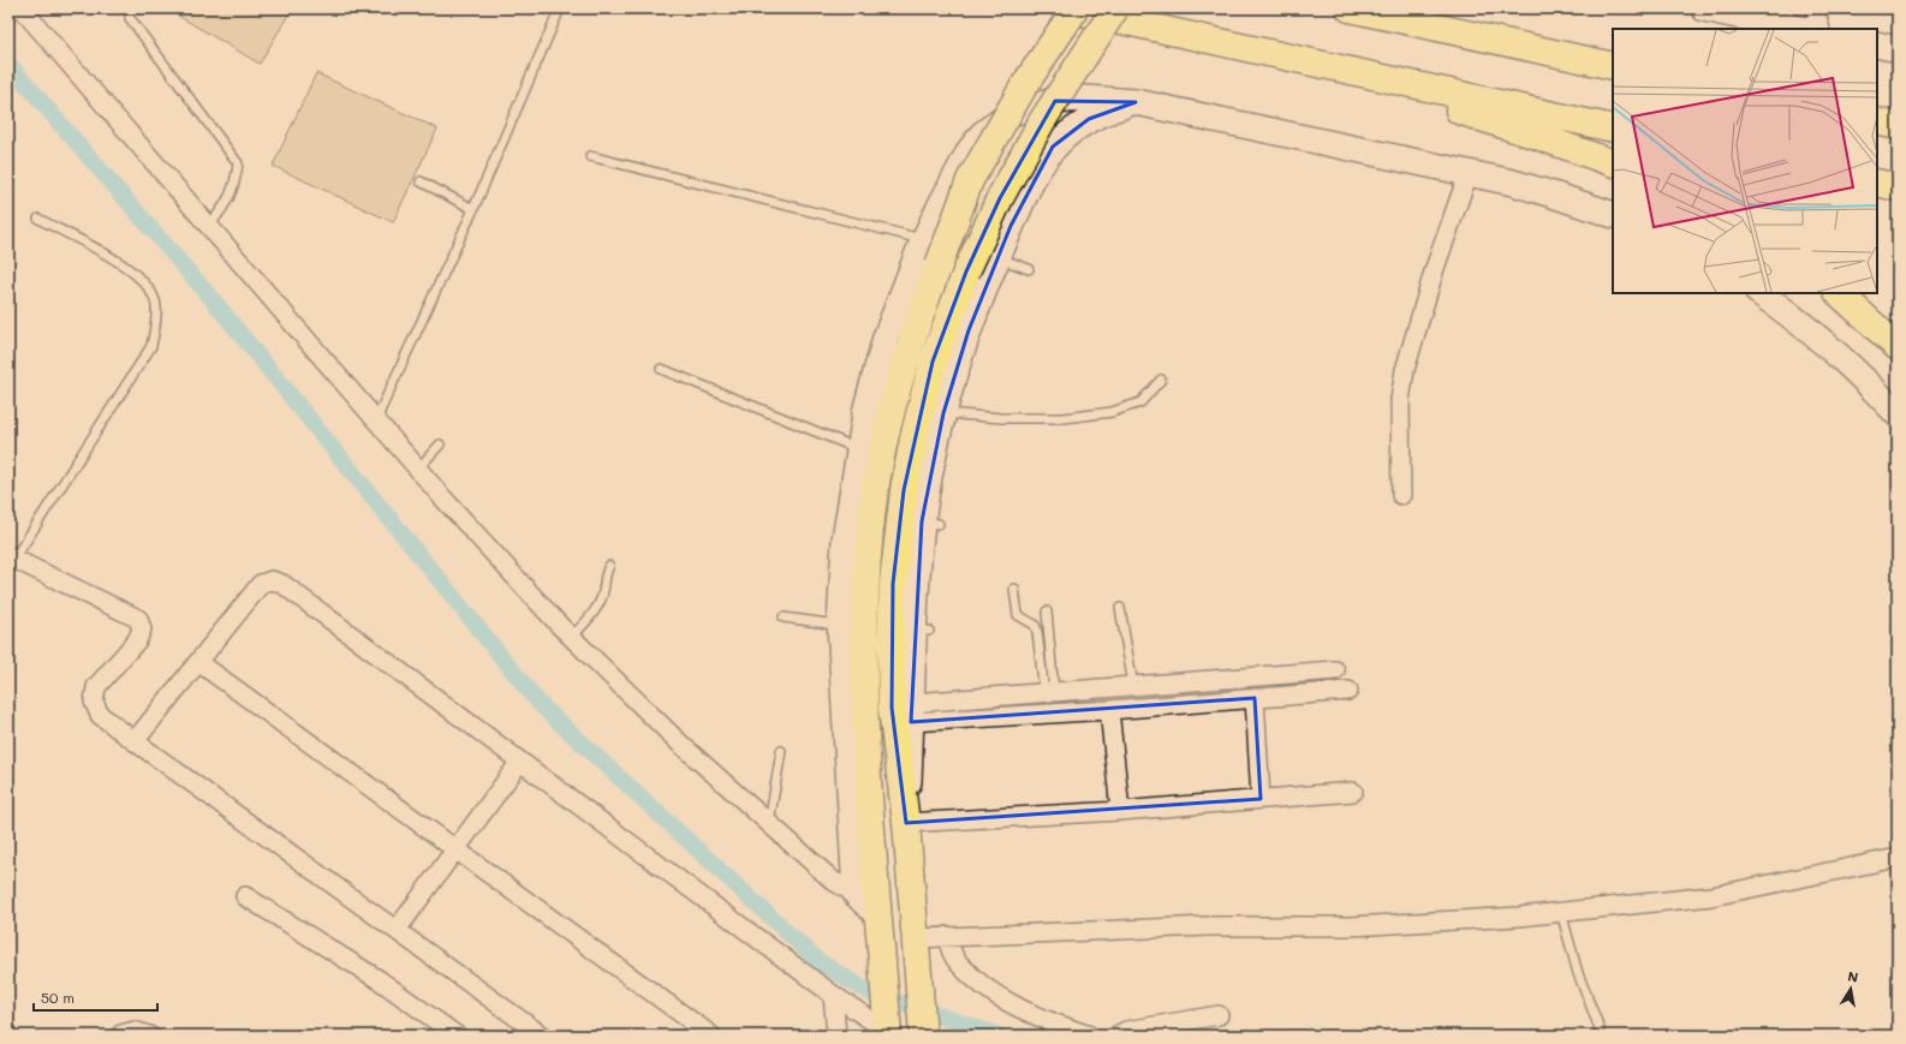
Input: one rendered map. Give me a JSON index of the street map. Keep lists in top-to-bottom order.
{
  "scale_bar": "50 m",
  "north": "top"
}
